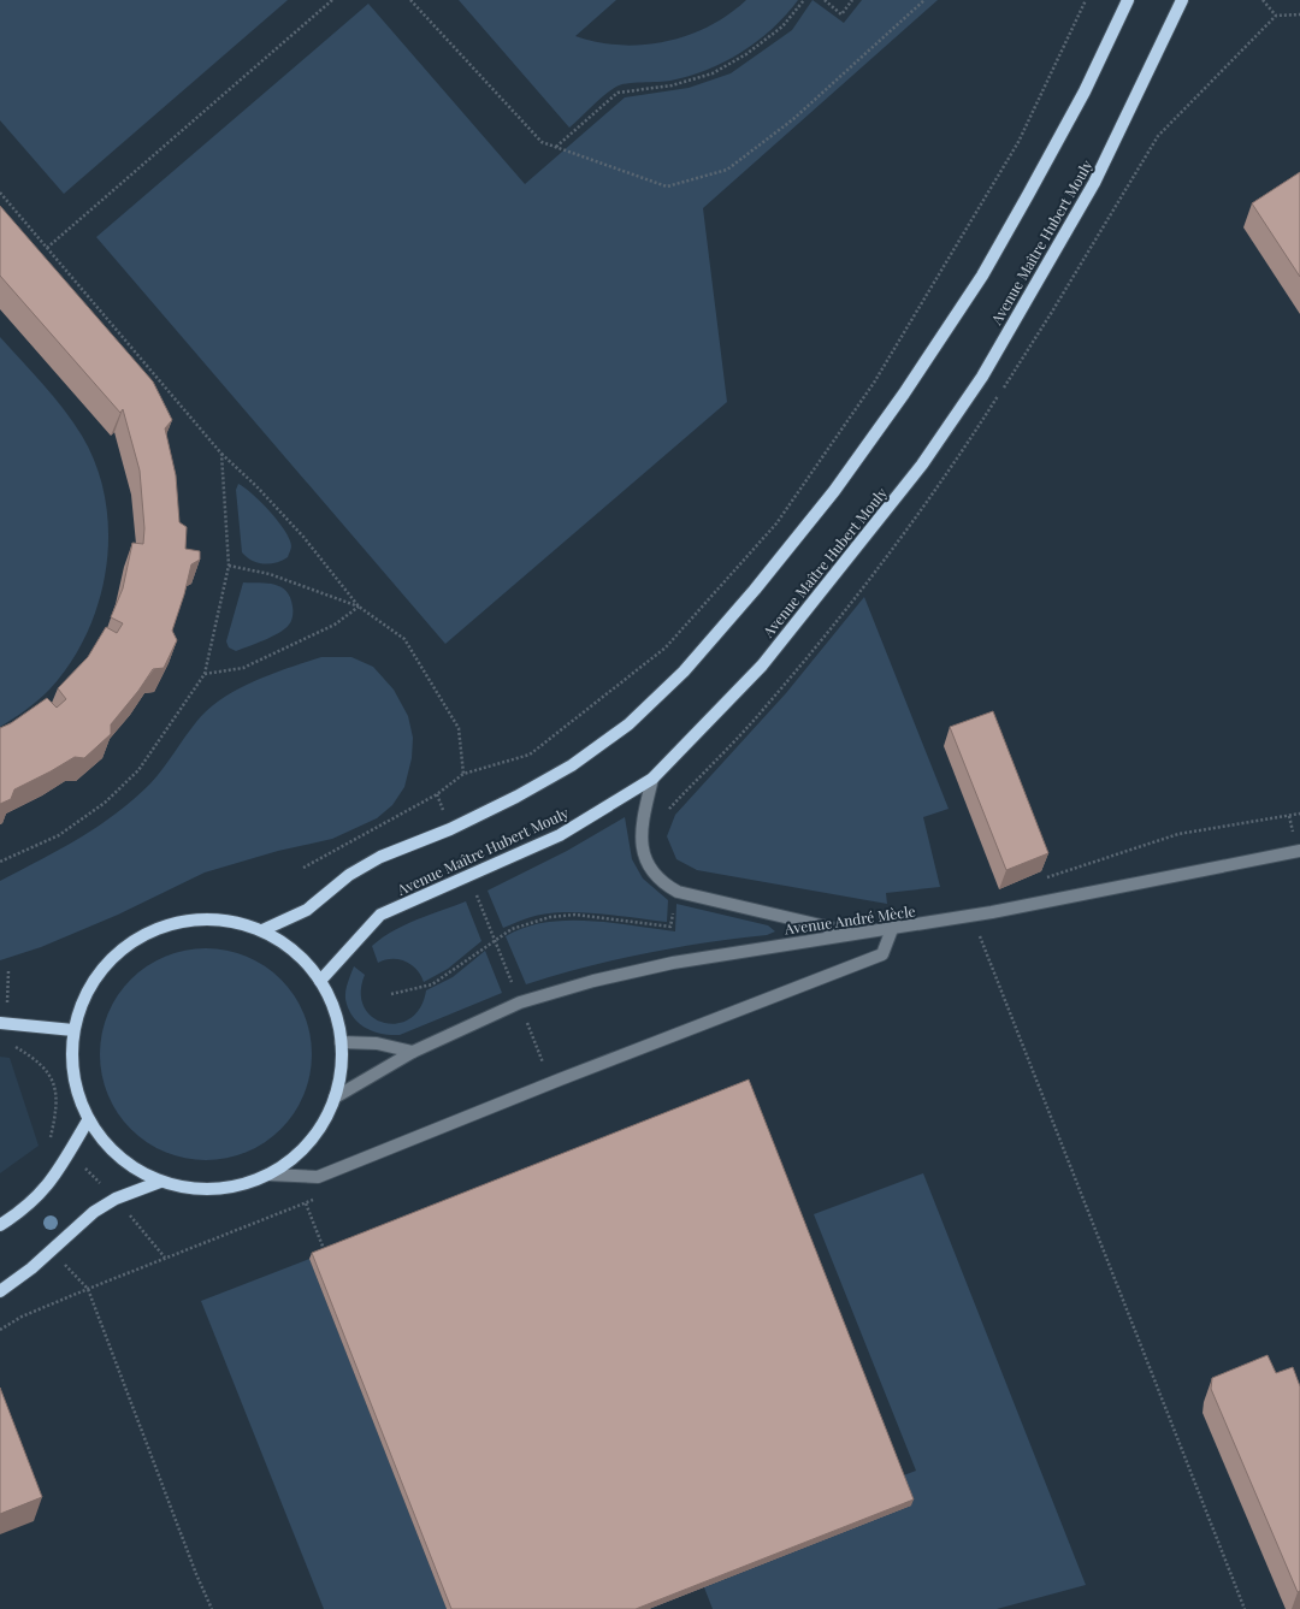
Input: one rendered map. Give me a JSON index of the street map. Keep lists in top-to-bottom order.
{
  "streets": {
    "main road": ["Avenue Maître Hubert Mouly"],
    "street": ["Avenue André Mècle"]
  }
}
